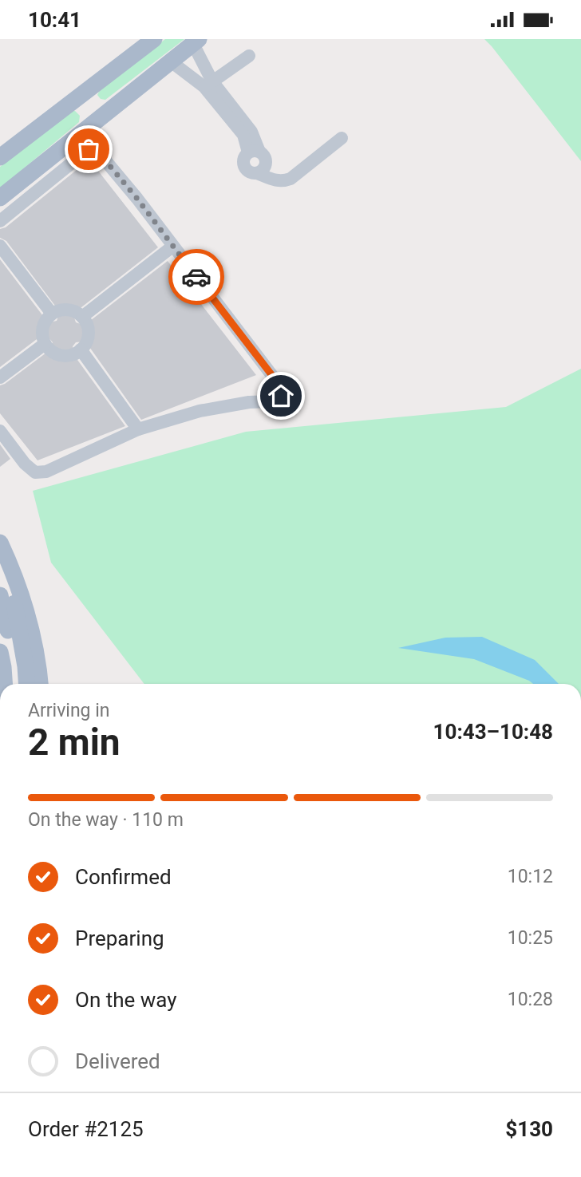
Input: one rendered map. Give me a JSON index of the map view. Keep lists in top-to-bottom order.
{
  "page": {
    "status": "10:41",
    "heading": ["2 min", "Arriving in", "10:43–10:48"],
    "panel": ["Order #2125", "$130"],
    "bar": "On the way · 110 m",
    "list": [
      ["Confirmed", "10:12"],
      ["Preparing", "10:25"],
      ["On the way", "10:28"],
      "Delivered"
    ]
  }
}
